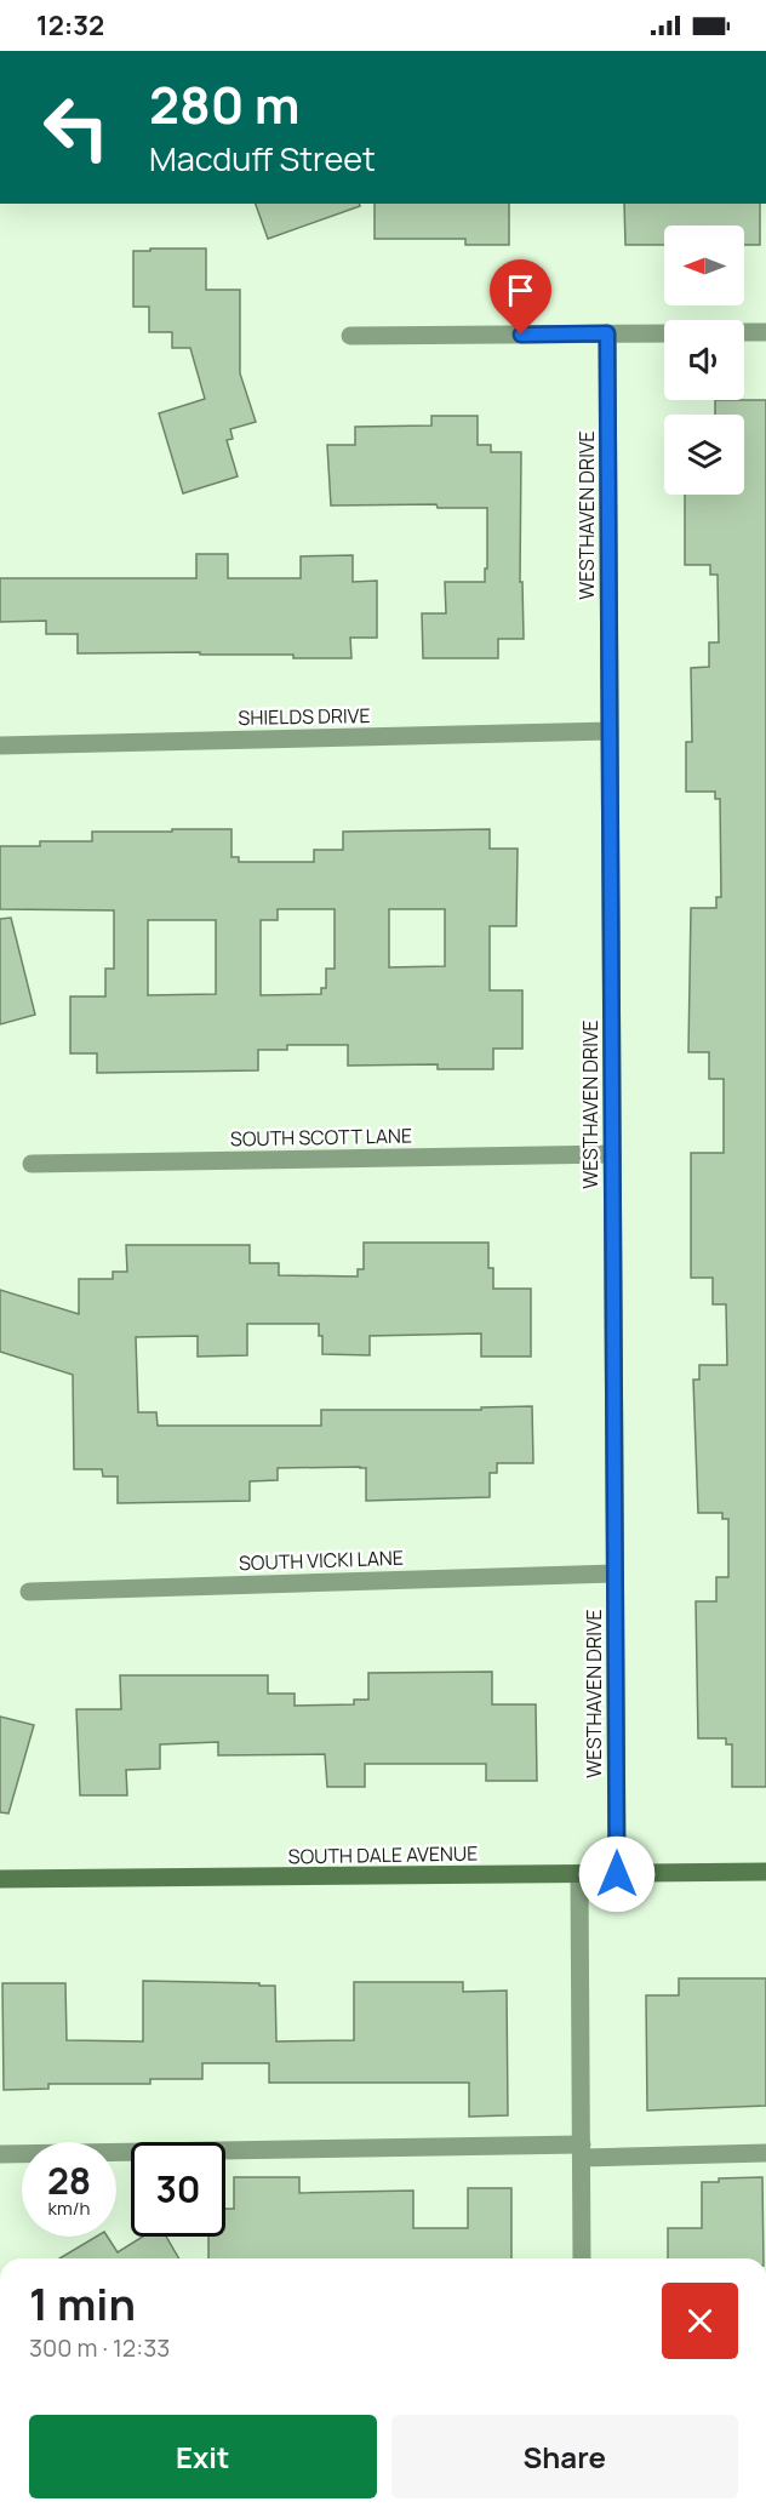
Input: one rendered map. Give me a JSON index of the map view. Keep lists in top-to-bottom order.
{
  "streets": {
    "street": [
      "WESTHAVEN DRIVE",
      "SHIELDS DRIVE",
      "SOUTH SCOTT LANE",
      "SOUTH VICKI LANE",
      "SOUTH DALE AVENUE"
    ]
  },
  "crossings": [
    ["WESTHAVEN DRIVE", "SHIELDS DRIVE"],
    ["WESTHAVEN DRIVE", "SOUTH SCOTT LANE"],
    ["WESTHAVEN DRIVE", "SOUTH VICKI LANE"],
    ["WESTHAVEN DRIVE", "SOUTH DALE AVENUE"]
  ],
  "north": "left",
  "page": {
    "status": "12:32",
    "turn": ["280 m", "Macduff Street"],
    "speed": "28 km/h",
    "limit": "30",
    "heading": ["1 min", "300 m · 12:33"],
    "buttons": ["Exit", "Share"]
  }
}
